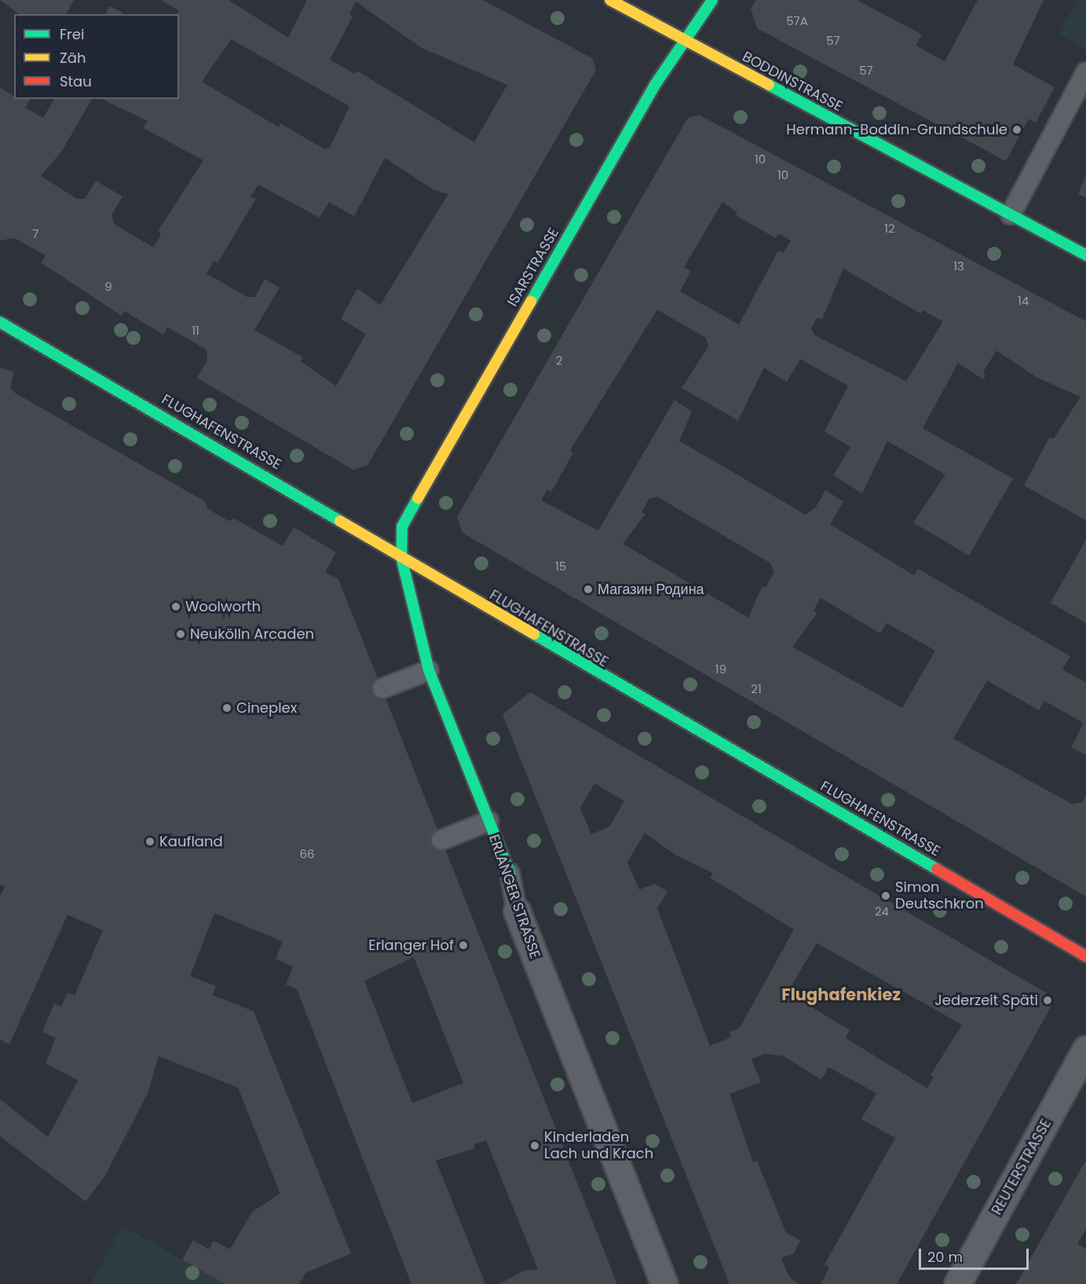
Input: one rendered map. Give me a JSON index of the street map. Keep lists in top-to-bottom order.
{
  "streets": {
    "street": [
      "BODDINSTRASSE",
      "ISARSTRASSE",
      "FLUGHAFENSTRASSE",
      "ERLANGER STRASSE",
      "REUTERSTRASSE"
    ]
  },
  "crossings": [
    ["BODDINSTRASSE", "ISARSTRASSE"],
    ["ISARSTRASSE", "FLUGHAFENSTRASSE"],
    ["ISARSTRASSE", "ERLANGER STRASSE"],
    ["FLUGHAFENSTRASSE", "ERLANGER STRASSE"]
  ],
  "districts": ["Flughafenkiez"],
  "places": [
    "Hermann-Boddin-Grundschule",
    "Магазин Родина",
    "Woolworth",
    "Neukölln Arcaden",
    "Cineplex",
    "Kaufland",
    "Simon Deutschkron",
    "Erlanger Hof",
    "Jederzeit Späti",
    "Kinderladen Lach und Krach"
  ],
  "house_numbers": [
    "57A",
    "57",
    "57",
    "10",
    "10",
    "12",
    "7",
    "13",
    "9",
    "14",
    "11",
    "2",
    "15",
    "19",
    "21",
    "66",
    "24"
  ],
  "legend": ["Frei", "Zäh", "Stau"],
  "scale_bar": "20 m"
}
